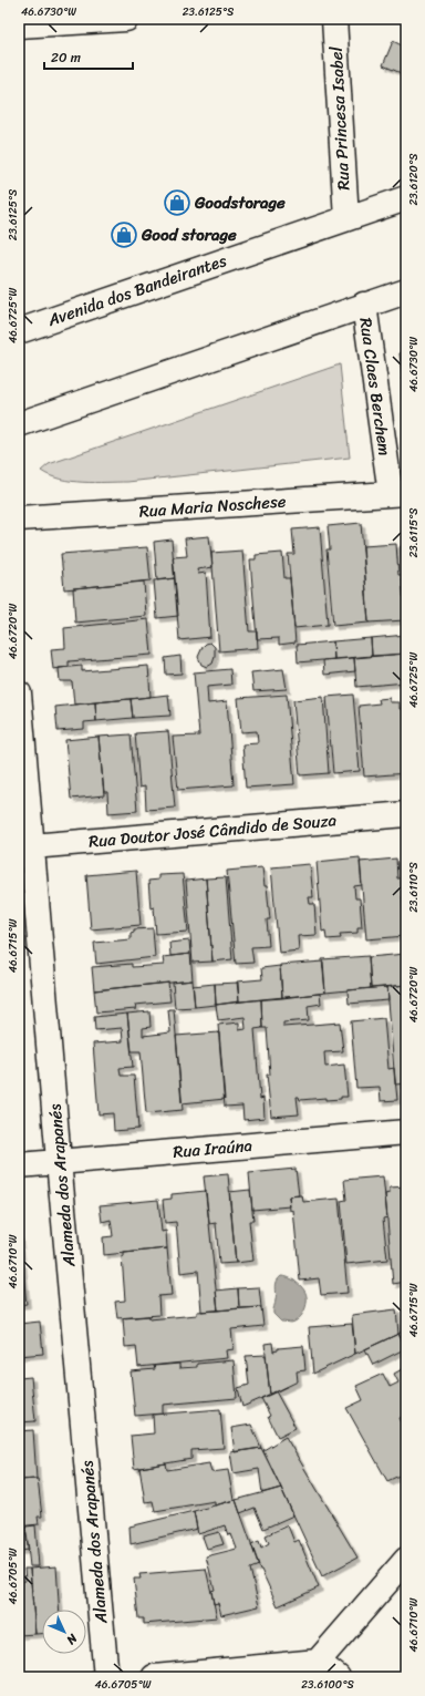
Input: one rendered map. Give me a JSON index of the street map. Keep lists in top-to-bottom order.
{
  "streets": {
    "main road": [
      "Rua Princesa Isabel",
      "Avenida dos Bandeirantes",
      "Rua Claes Berchem",
      "Rua Maria Noschese",
      "Rua Doutor José Cândido de Souza",
      "Rua Iraúna",
      "Alameda dos Arapanés"
    ]
  },
  "crossings": [
    ["Rua Princesa Isabel", "Avenida dos Bandeirantes"],
    ["Rua Claes Berchem", "Rua Maria Noschese"],
    ["Rua Doutor José Cândido de Souza", "Alameda dos Arapanés"],
    ["Rua Iraúna", "Alameda dos Arapanés"]
  ],
  "places": {
    "shop": ["Goodstorage", "Good storage"]
  },
  "scale_bar": "20 m",
  "north": "bottom right",
  "coordinates": [
    "46.6730°W",
    "23.6125°S",
    "23.6120°S",
    "46.6725°W",
    "23.6115°S",
    "46.6720°W",
    "23.6110°S",
    "46.6715°W",
    "46.6710°W",
    "46.6705°W",
    "23.6100°S"
  ]
}
